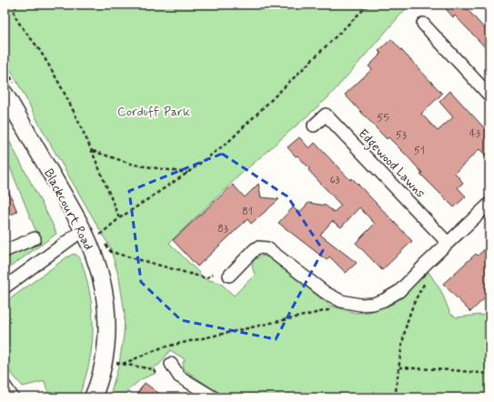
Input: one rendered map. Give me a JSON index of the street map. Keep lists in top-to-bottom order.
{
  "streets": {
    "street": ["Edgewood Lawns", "Blackcourt Road"]
  },
  "parks": ["Corduff Park"],
  "house_numbers": [
    "55",
    "43",
    "53",
    "51",
    "63",
    "81",
    "83"
  ]
}
